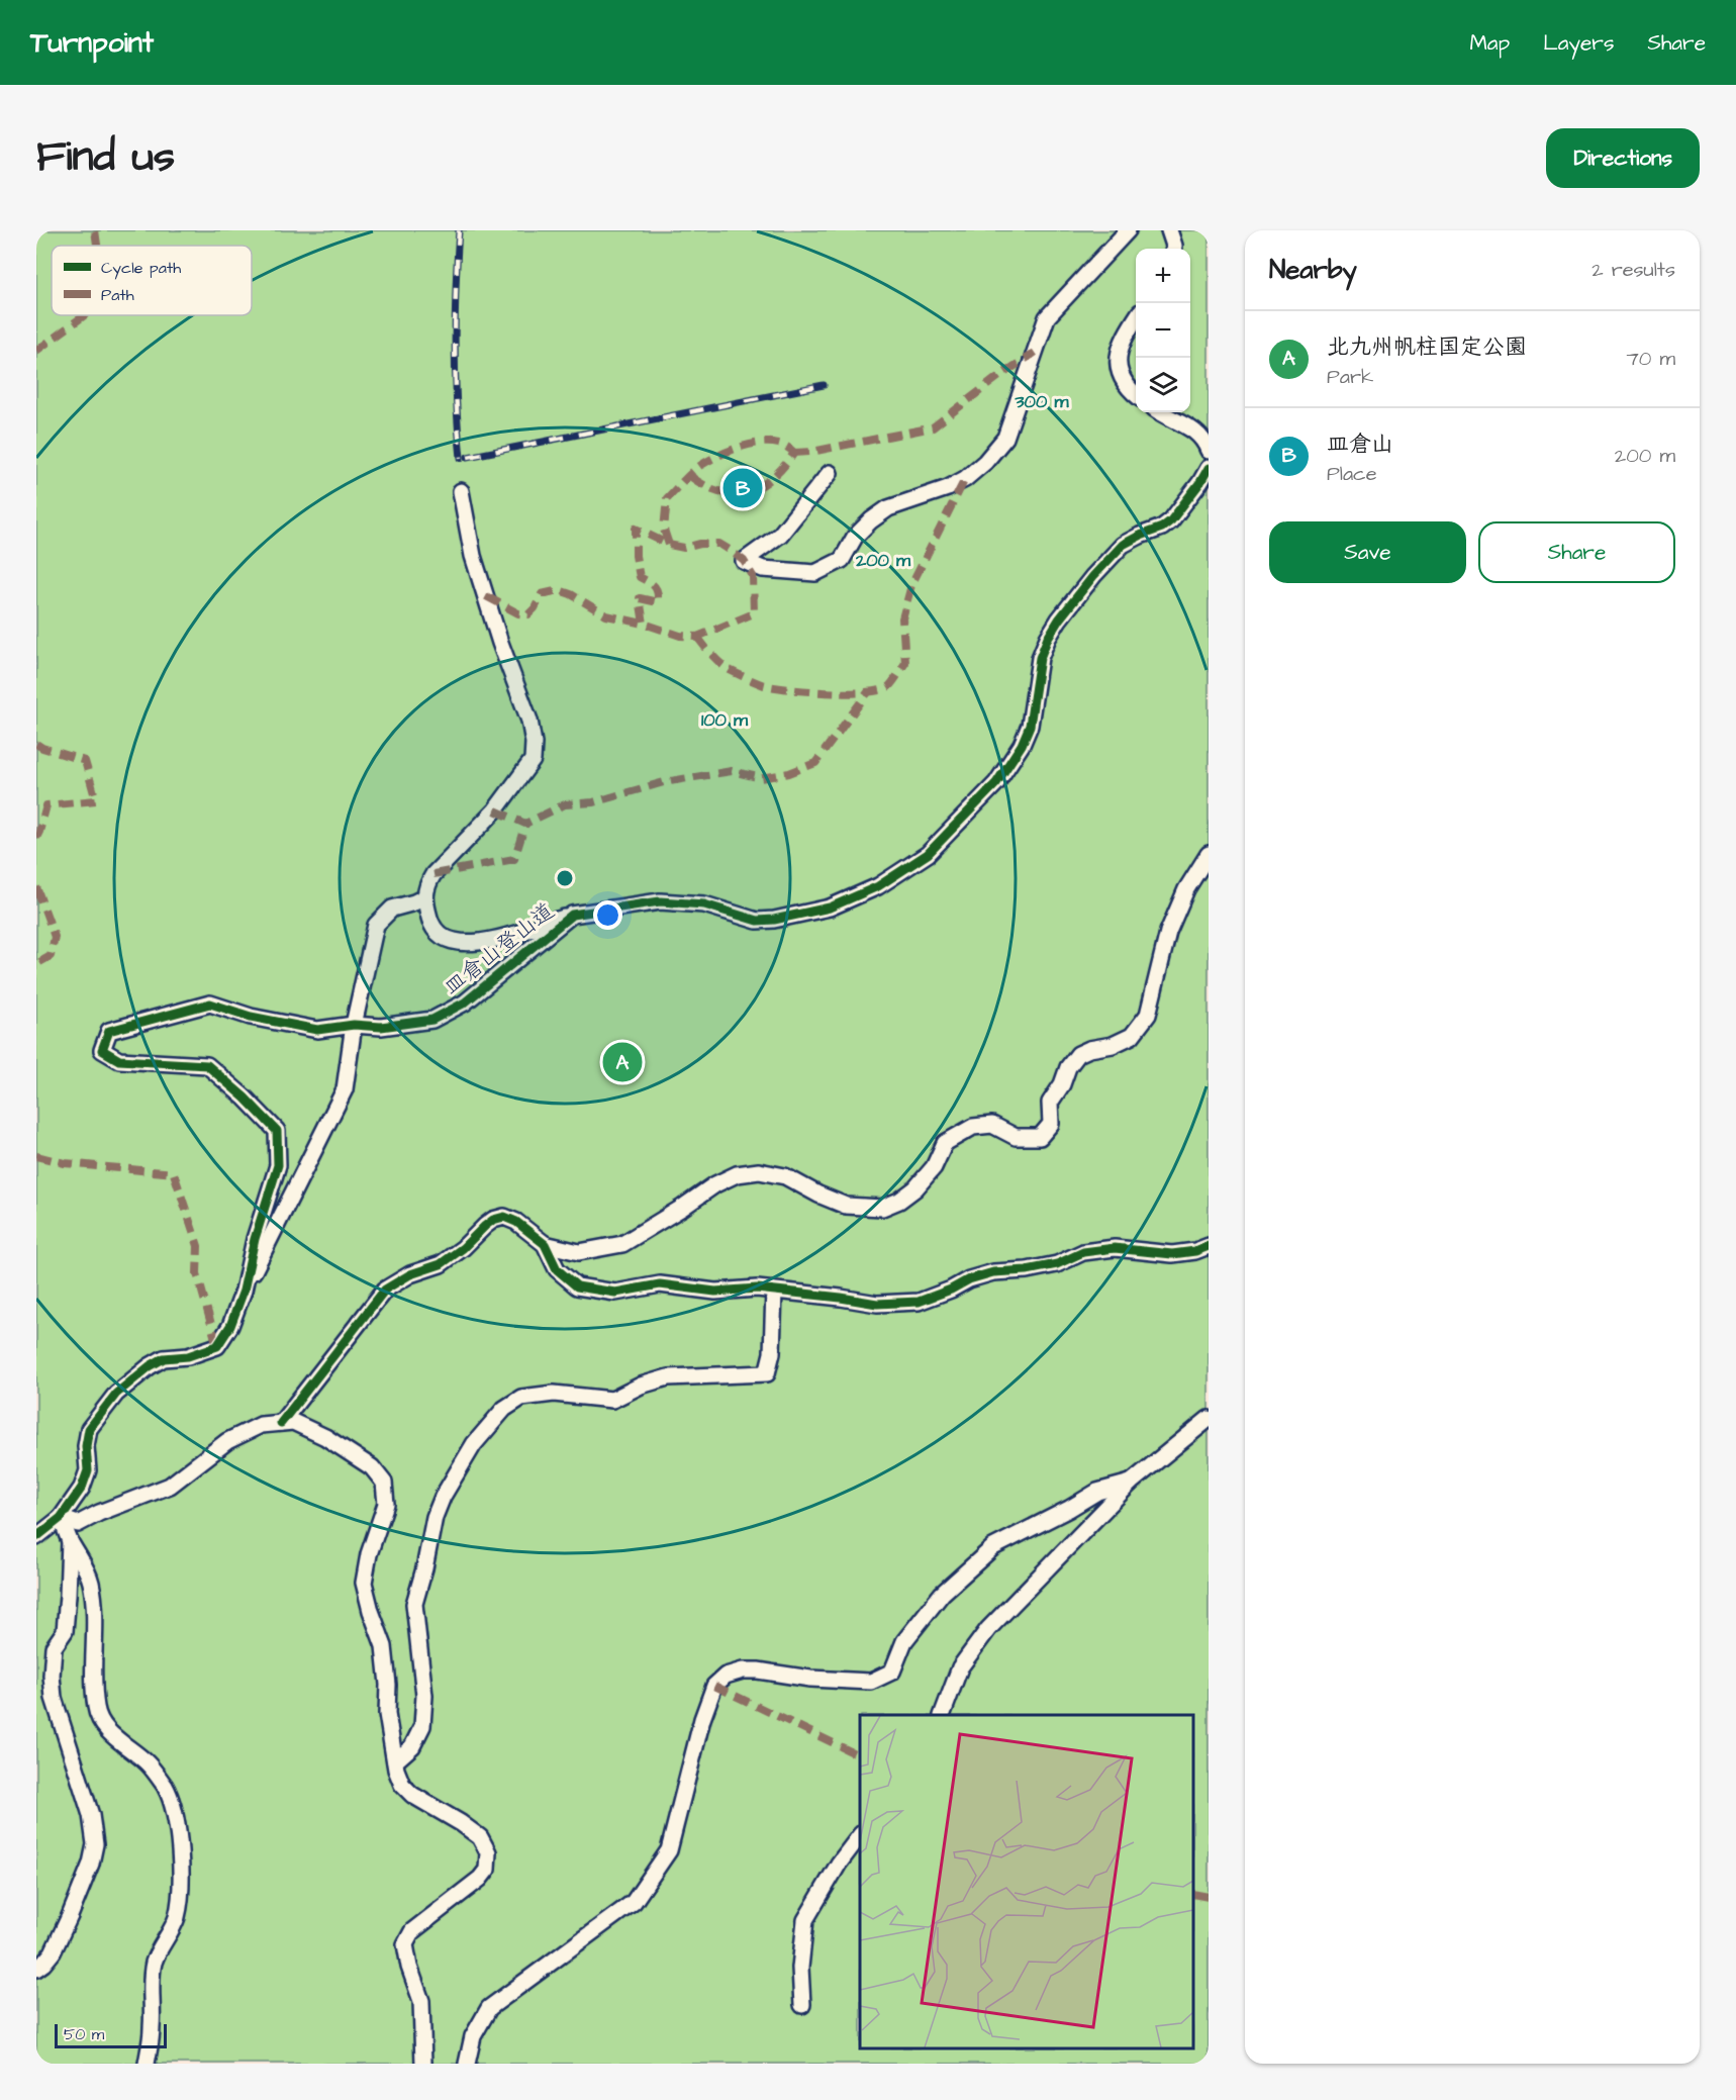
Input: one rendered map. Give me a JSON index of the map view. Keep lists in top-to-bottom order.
{
  "streets": {
    "street": ["皿倉山登山道"]
  },
  "legend": ["Cycle path", "Path"],
  "scale_bar": "50 m",
  "page": {
    "header": "Turnpoint",
    "nav": ["Map", "Layers", "Share"],
    "title": "Find us",
    "buttons": [
      "Directions",
      ["Save", "Share"]
    ],
    "heading": ["Nearby", "2 results"],
    "map_buttons": ["+", "−"],
    "list": [
      {
        "mark": "A",
        "name": "北九州帆柱国定公園",
        "note": "Park",
        "value": "70 m"
      },
      {
        "mark": "B",
        "name": "皿倉山",
        "note": "Place",
        "value": "200 m"
      }
    ],
    "pins": ["B", "A"],
    "scale": "50 m"
  },
  "rings": ["300 m", "200 m", "100 m"]
}
